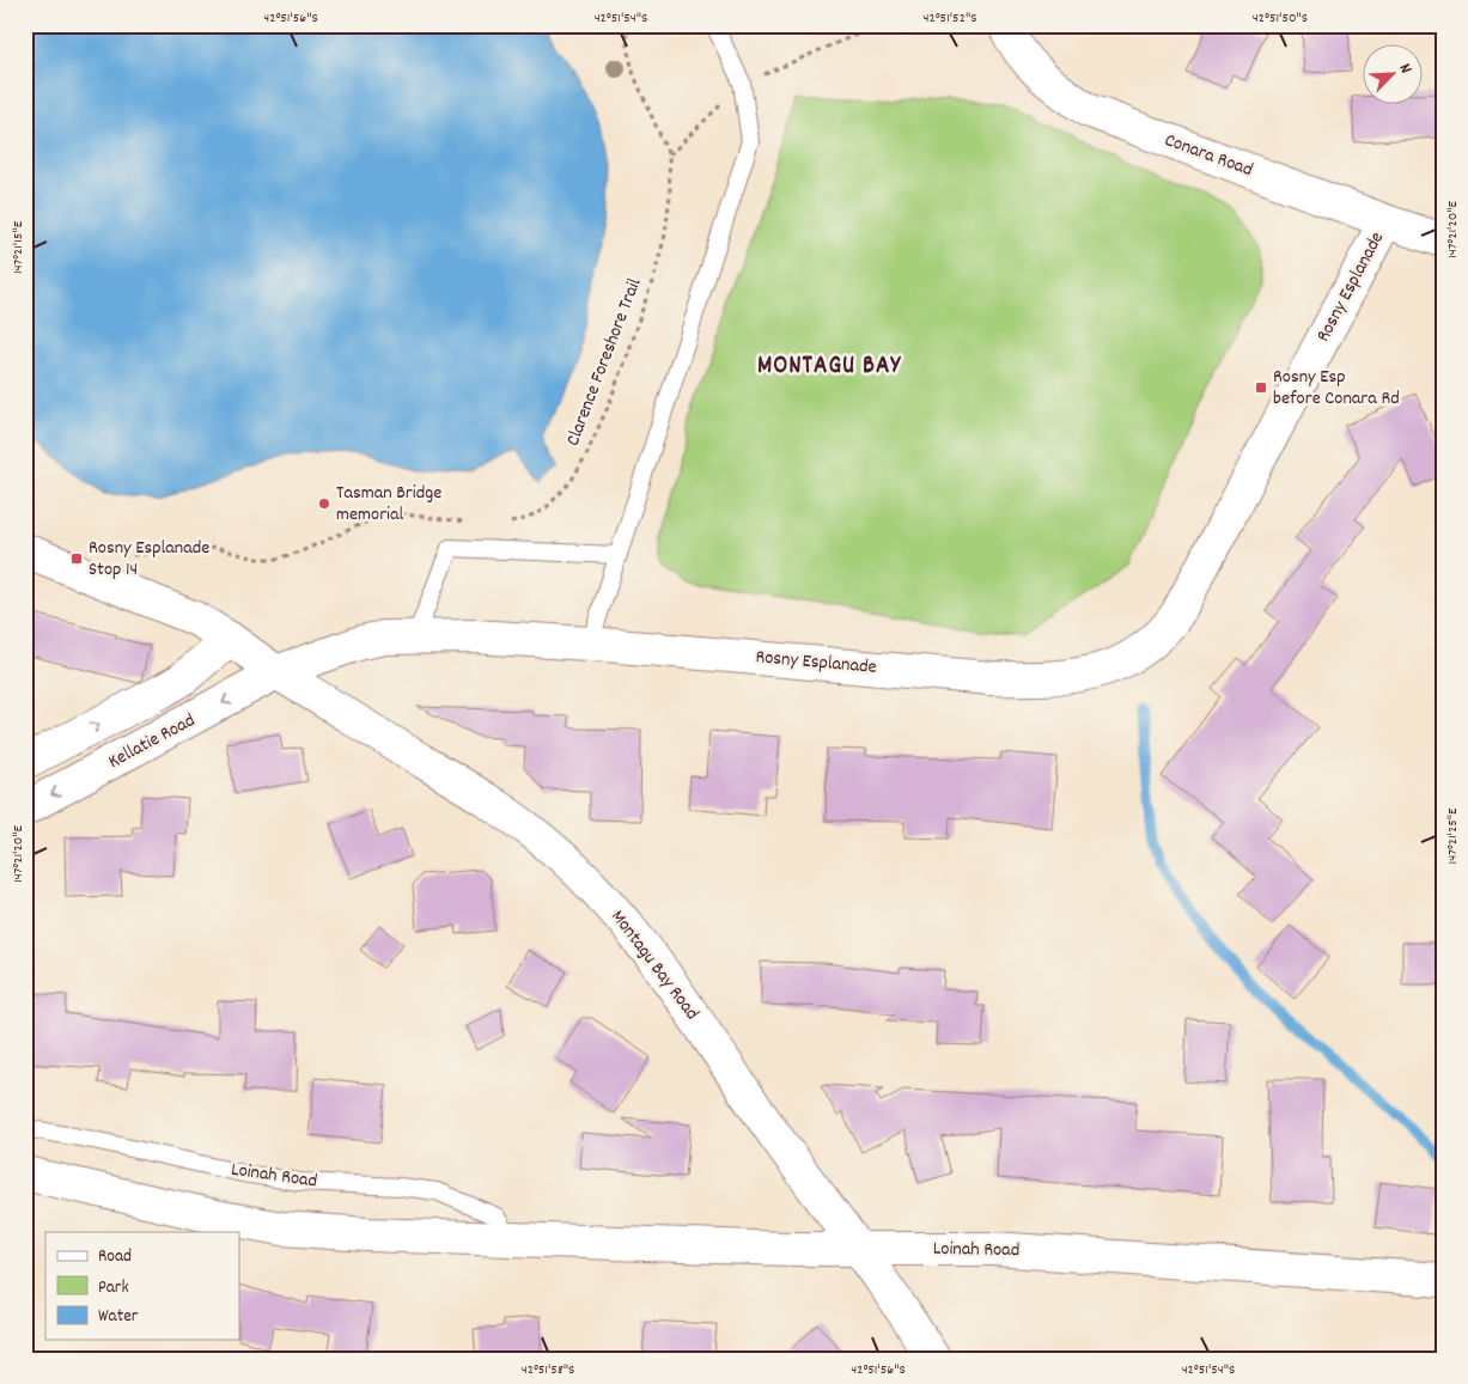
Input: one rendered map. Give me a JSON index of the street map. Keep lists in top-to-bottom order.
{
  "streets": {
    "street": [
      "Conara Road",
      "Rosny Esplanade",
      "Kellatie Road",
      "Montagu Bay Road",
      "Loinah Road"
    ],
    "path": ["Clarence Foreshore Trail"]
  },
  "crossings": [
    ["Conara Road", "Rosny Esplanade"],
    ["Rosny Esplanade", "Kellatie Road"],
    ["Rosny Esplanade", "Montagu Bay Road"],
    ["Kellatie Road", "Montagu Bay Road"],
    ["Montagu Bay Road", "Loinah Road"]
  ],
  "districts": ["MONTAGU BAY"],
  "places": {
    "transit": ["Rosny Esp before Conara Rd", "Rosny Esplanade Stop 14"],
    "other": ["Tasman Bridge memorial"]
  },
  "legend": ["Road", "Park", "Water"],
  "north": "top right",
  "coordinates": [
    "42°51'56\"S",
    "42°51'54\"S",
    "42°51'52\"S",
    "42°51'50\"S",
    "147°21'20\"E",
    "147°21'15\"E",
    "147°21'25\"E",
    "42°51'58\"S"
  ]
}
